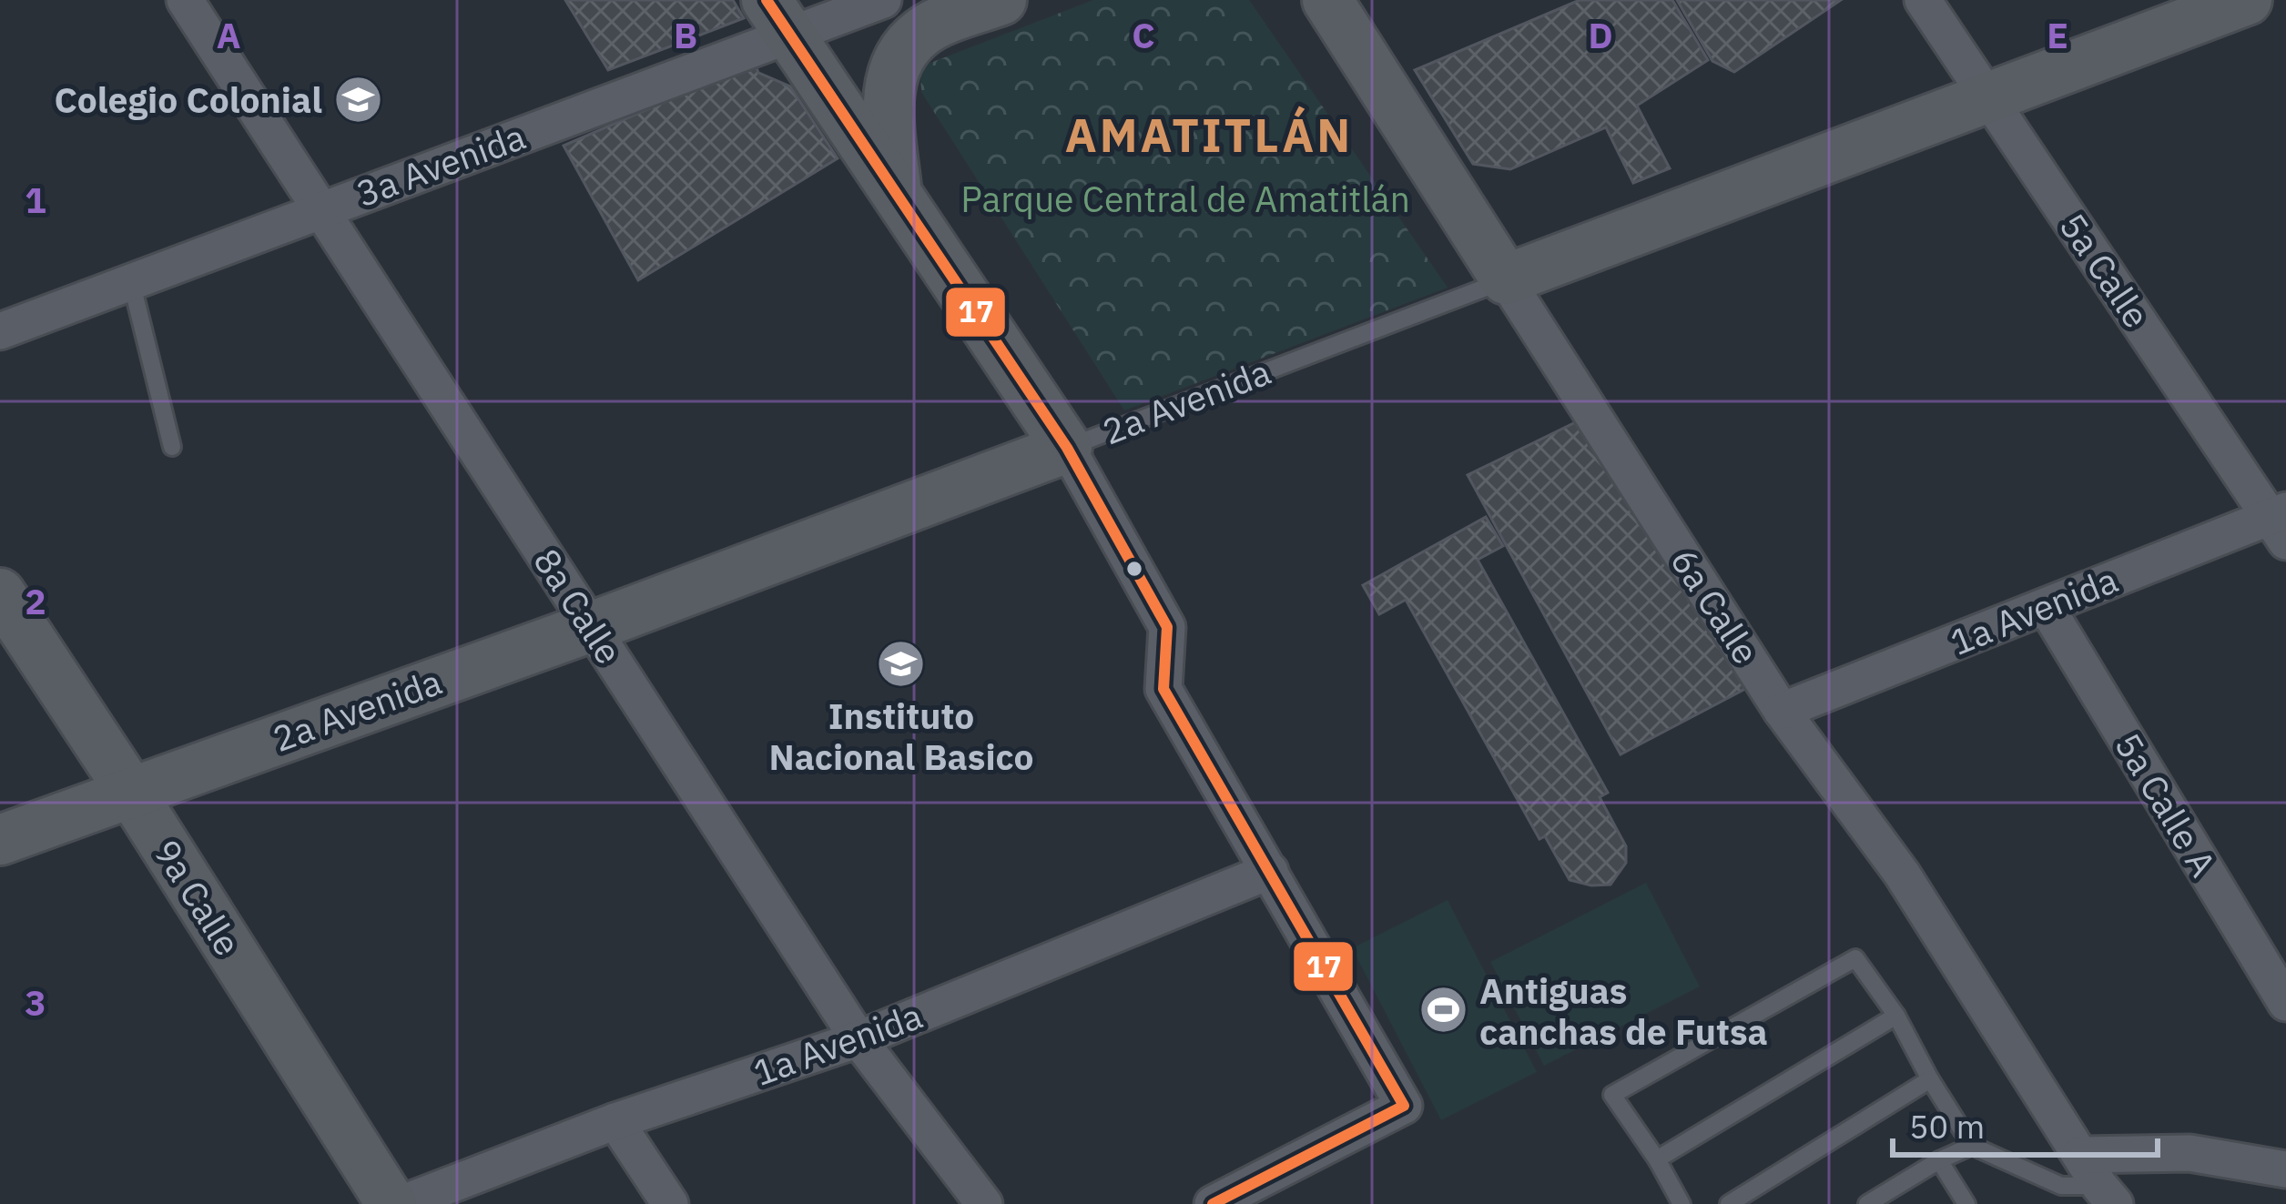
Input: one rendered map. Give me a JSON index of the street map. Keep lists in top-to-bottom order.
{
  "streets": {
    "main road": ["2a Avenida", "6a Calle", "9a Calle"],
    "street": [
      "3a Avenida",
      "5a Calle",
      "8a Calle",
      "1a Avenida",
      "5a Calle A"
    ]
  },
  "crossings": [
    ["3a Avenida", "8a Calle"],
    ["5a Calle", "2a Avenida"],
    ["5a Calle", "1a Avenida"],
    ["2a Avenida", "8a Calle"],
    ["2a Avenida", "6a Calle"],
    ["2a Avenida", "9a Calle"],
    ["8a Calle", "1a Avenida"],
    ["6a Calle", "1a Avenida"],
    ["1a Avenida", "5a Calle A"]
  ],
  "districts": ["AMATITLÁN"],
  "parks": ["Parque Central de Amatitlán"],
  "places": {
    "school or university": ["Colegio Colonial", "Instituto Nacional Basico"],
    "sports": ["Antiguas canchas de Futsa"]
  },
  "lines": ["transit line 17"],
  "scale_bar": "50 m",
  "grid": {
    "columns": [
      "A",
      "B",
      "C",
      "D",
      "E"
    ],
    "rows": ["1", "2", "3"]
  }
}
